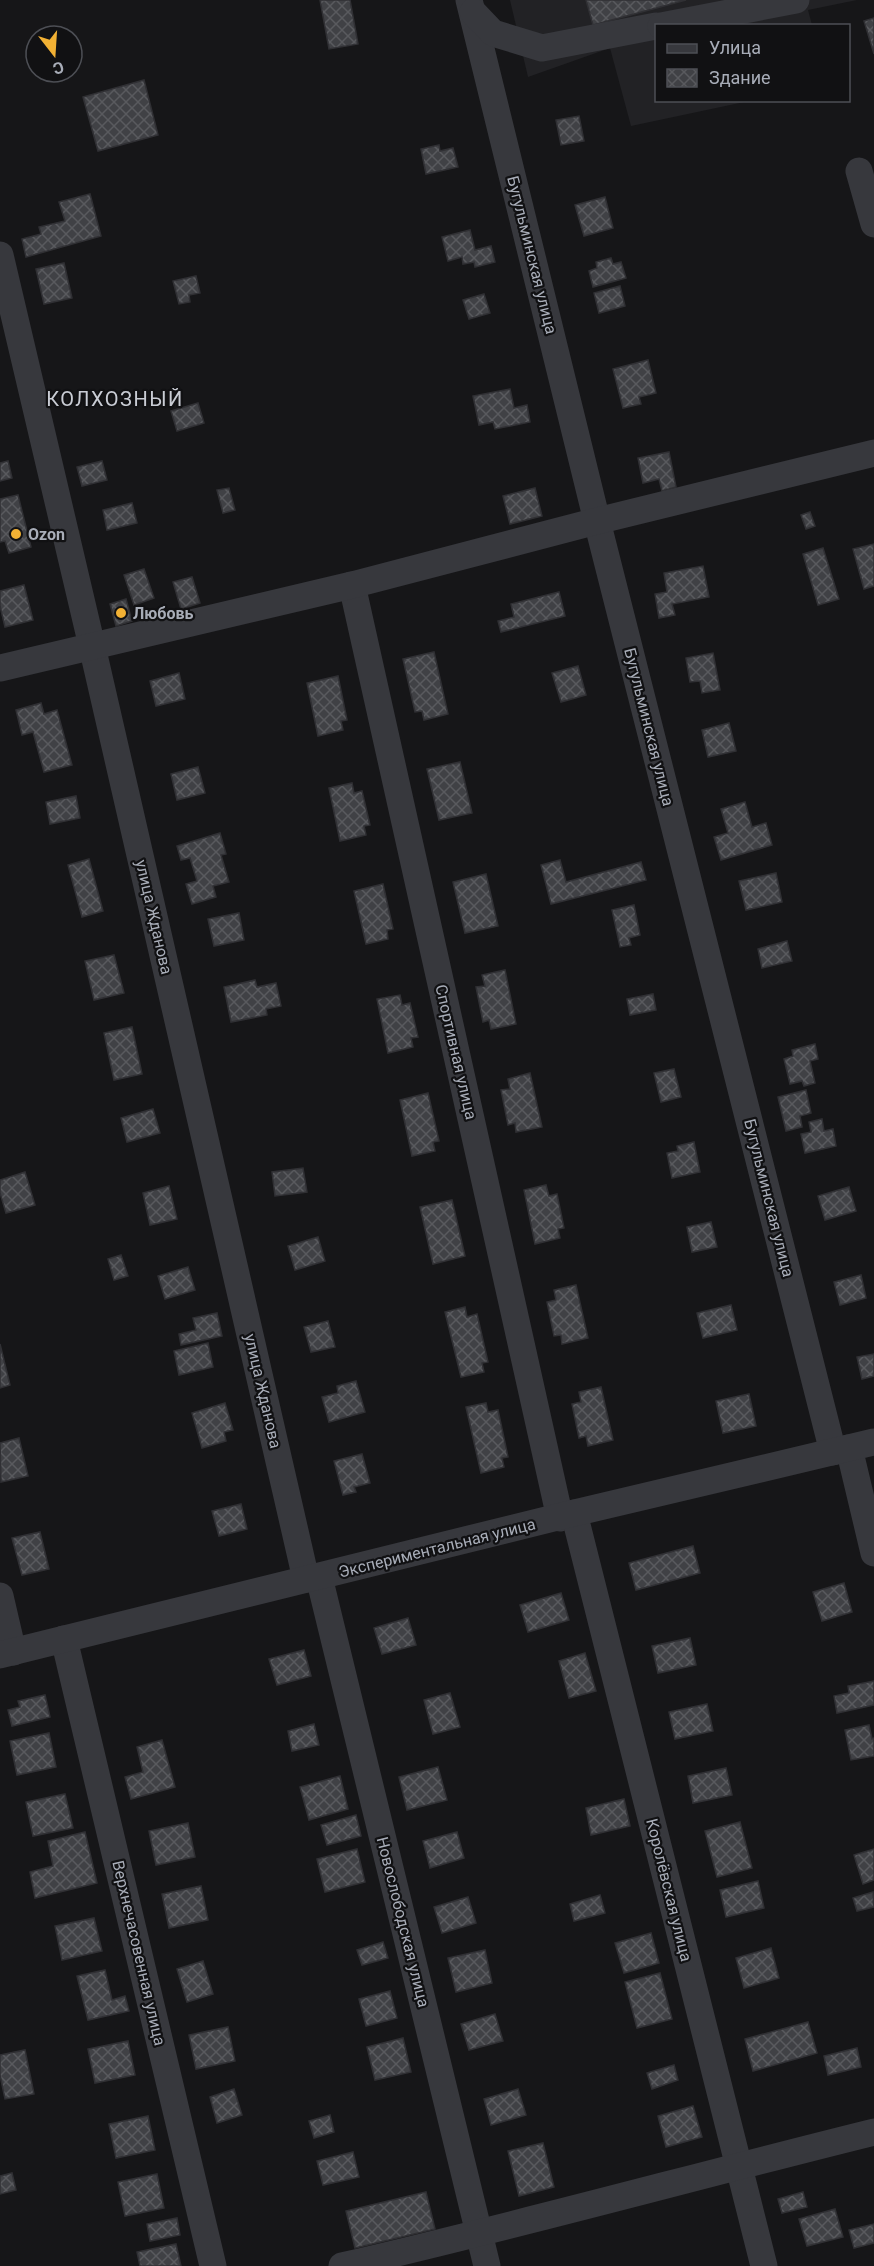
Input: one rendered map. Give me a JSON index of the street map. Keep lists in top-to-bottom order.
{
  "streets": {
    "street": [
      "Бугульминская улица",
      "улица Жданова",
      "Спортивная улица",
      "Экспериментальная улица",
      "Королёвская улица",
      "Новослободская улица",
      "Верхнечасовенная улица"
    ]
  },
  "crossings": [
    ["Бугульминская улица", "Экспериментальная улица"],
    ["улица Жданова", "Экспериментальная улица"],
    ["улица Жданова", "Новослободская улица"],
    ["Спортивная улица", "Экспериментальная улица"],
    ["Спортивная улица", "Королёвская улица"],
    ["Экспериментальная улица", "Королёвская улица"],
    ["Экспериментальная улица", "Новослободская улица"],
    ["Экспериментальная улица", "Верхнечасовенная улица"]
  ],
  "districts": ["КОЛХОЗНЫЙ"],
  "places": ["Ozon", "Любовь"],
  "legend": ["Улица", "Здание"],
  "north": "bottom"
}
